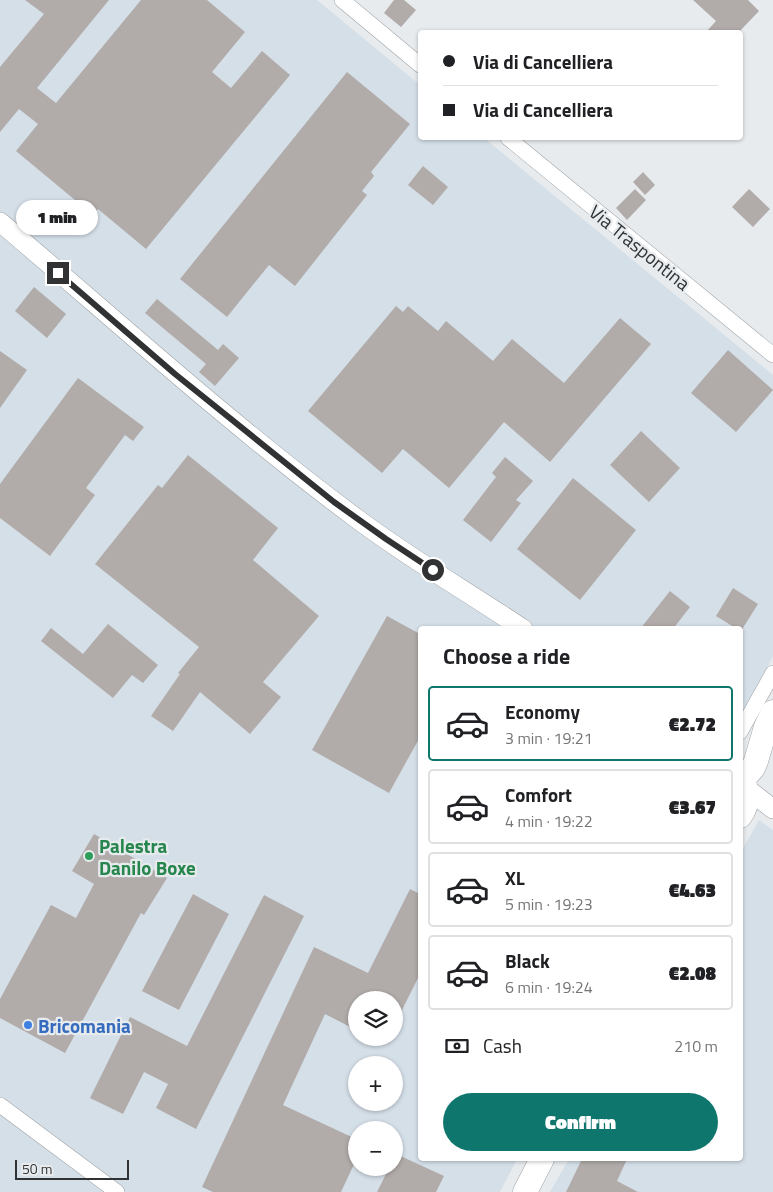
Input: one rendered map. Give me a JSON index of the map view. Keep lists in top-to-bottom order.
{
  "streets": {
    "street": ["Via Traspontina"]
  },
  "places": ["Palestra Danilo Boxe", "Bricomania"],
  "scale_bar": "50 m",
  "page": {
    "banner": ["Via di Cancelliera", "Via di Cancelliera"],
    "bubble": "1 min",
    "heading": "Choose a ride",
    "list": [
      {
        "name": "Economy",
        "note": "3 min · 19:21",
        "value": "€2.72"
      },
      {
        "name": "Comfort",
        "note": "4 min · 19:22",
        "value": "€3.67"
      },
      {
        "name": "XL",
        "note": "5 min · 19:23",
        "value": "€4.63"
      },
      {
        "name": "Black",
        "note": "6 min · 19:24",
        "value": "€2.08"
      }
    ],
    "map_buttons": ["+", "−"],
    "pay": ["Cash", "210 m"],
    "buttons": "Confirm",
    "scale": "50 m"
  }
}
